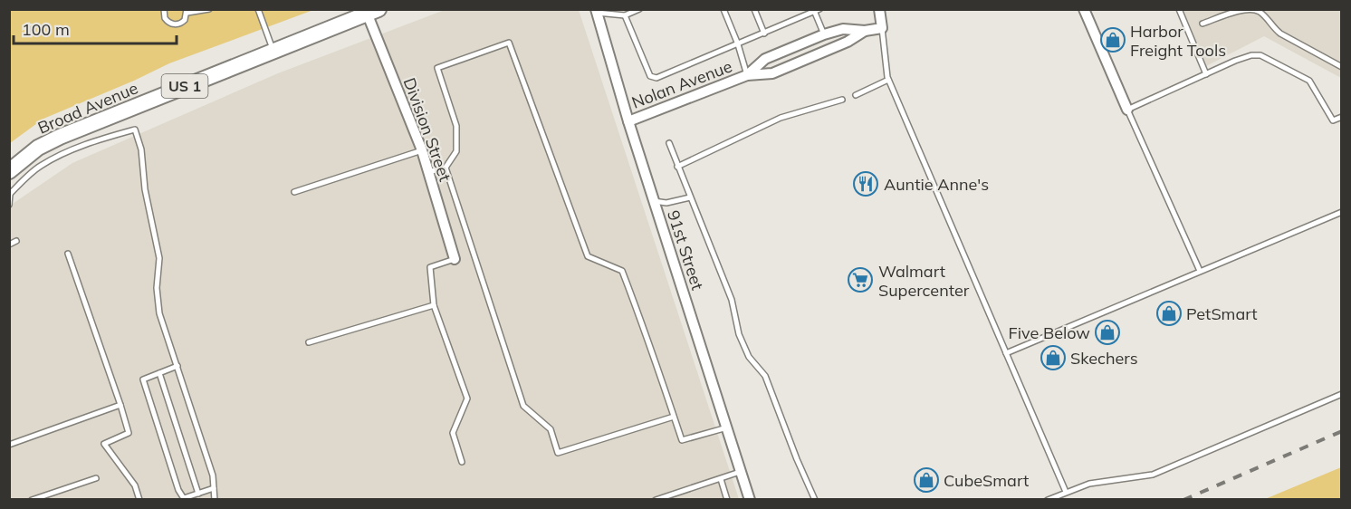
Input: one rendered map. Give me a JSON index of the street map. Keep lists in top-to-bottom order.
{
  "streets": {
    "main road": ["US 1", "Broad Avenue"],
    "street": ["Nolan Avenue", "Division Street", "91st Street"]
  },
  "crossings": [
    ["Nolan Avenue", "91st Street"],
    ["Broad Avenue", "Division Street"]
  ],
  "places": {
    "shop": [
      "Harbor Freight Tools",
      "PetSmart",
      "Five Below",
      "Skechers",
      "CubeSmart"
    ],
    "restaurant": ["Auntie Anne's"],
    "supermarket": ["Walmart Supercenter"]
  },
  "scale_bar": "100 m"
}
